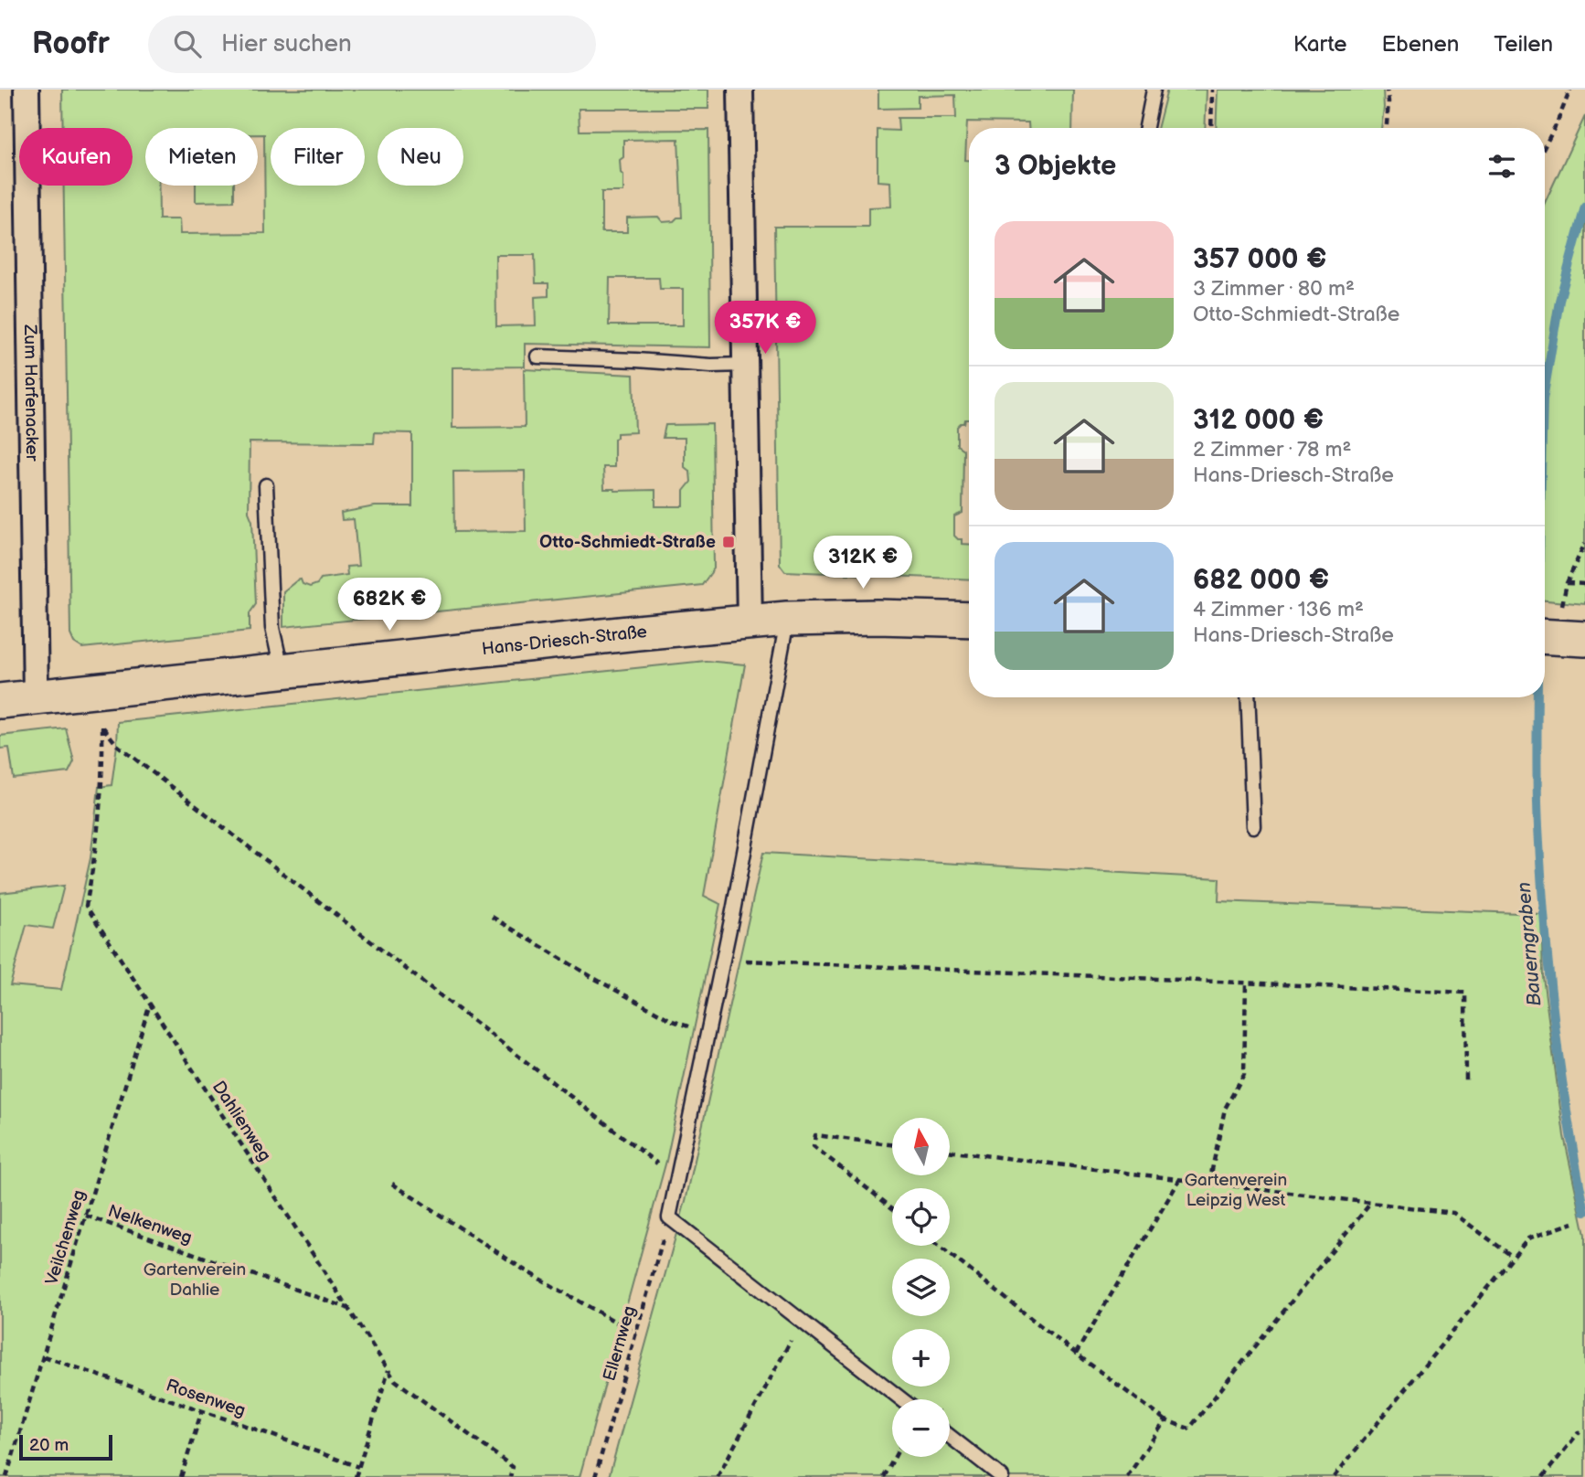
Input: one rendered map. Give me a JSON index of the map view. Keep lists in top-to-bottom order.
{
  "streets": {
    "main road": ["Hans-Driesch-Straße"],
    "street": ["Zum Harfenacker"],
    "path": [
      "Dahlienweg",
      "Nelkenweg",
      "Veilchenweg",
      "Ellernweg",
      "Rosenweg"
    ]
  },
  "crossings": [
    ["Zum Harfenacker", "Hans-Driesch-Straße"],
    ["Hans-Driesch-Straße", "Dahlienweg"],
    ["Dahlienweg", "Nelkenweg"],
    ["Dahlienweg", "Veilchenweg"],
    ["Nelkenweg", "Veilchenweg"],
    ["Veilchenweg", "Rosenweg"]
  ],
  "water": ["Bauerngraben"],
  "parks": ["Gartenverein Leipzig West", "Gartenverein Dahlie"],
  "places": {
    "transit": ["Otto-Schmiedt-Straße"]
  },
  "scale_bar": "20 m",
  "north": "top",
  "page": {
    "header": "Roofr",
    "search": "Hier suchen",
    "nav": ["Karte", "Ebenen", "Teilen"],
    "chip": [
      "Kaufen",
      "Mieten",
      "Filter",
      "Neu"
    ],
    "heading": "3 Objekte",
    "list": [
      {
        "name": "357 000 €",
        "note": "3 Zimmer · 80 m² · Otto-Schmiedt-Straße"
      },
      {
        "name": "312 000 €",
        "note": "2 Zimmer · 78 m² · Hans-Driesch-Straße"
      },
      {
        "name": "682 000 €",
        "note": "4 Zimmer · 136 m² · Hans-Driesch-Straße"
      }
    ],
    "price": ["357K €", "312K €", "682K €"],
    "map_buttons": ["+", "−"],
    "scale": "20 m"
  }
}
